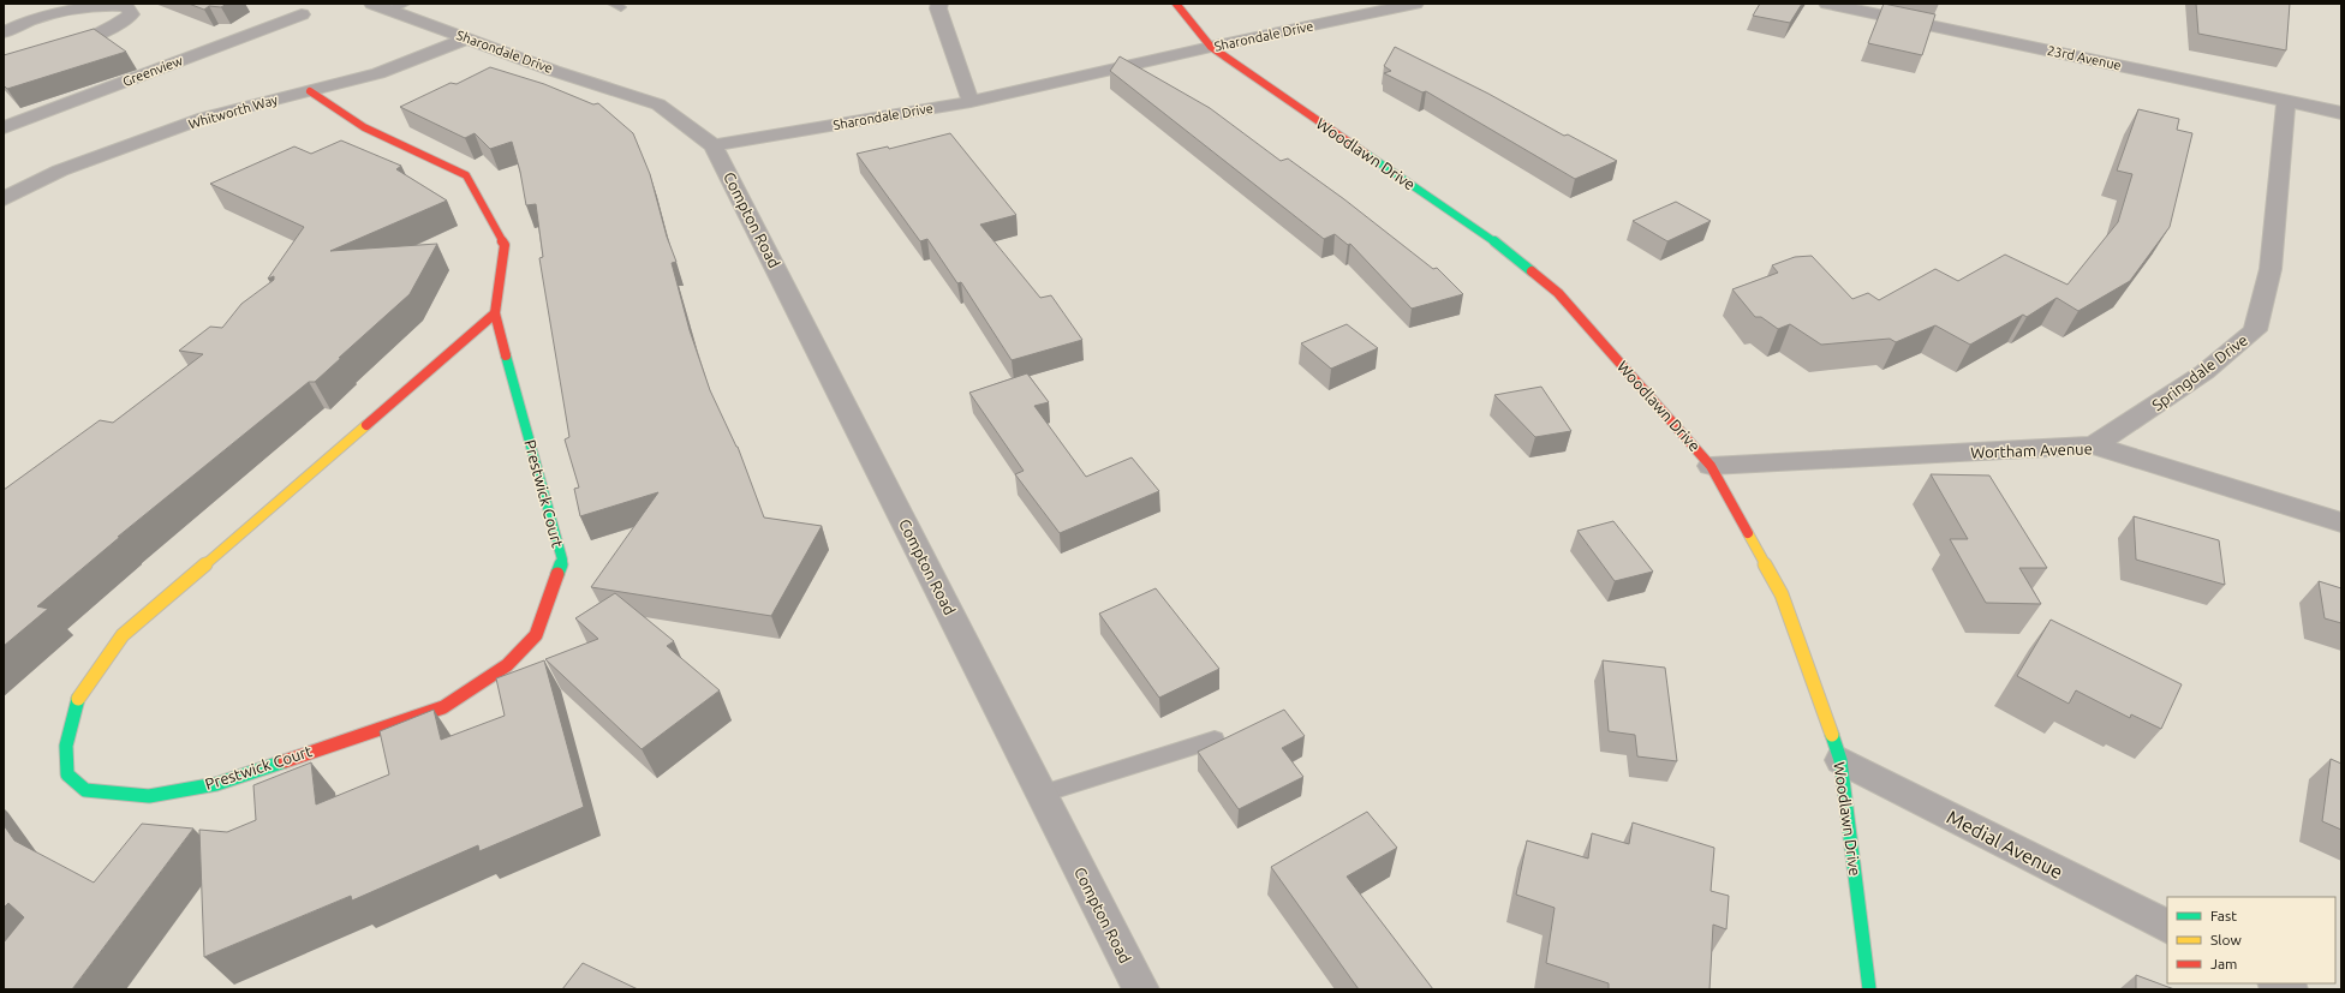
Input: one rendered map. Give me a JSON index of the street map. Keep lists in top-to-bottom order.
{
  "streets": {
    "street": [
      "Sharondale Drive",
      "23rd Avenue",
      "Greenview",
      "Whitworth Way",
      "Woodlawn Drive",
      "Compton Road",
      "Springdale Drive",
      "Wortham Avenue",
      "Prestwick Court",
      "Medial Avenue"
    ]
  },
  "crossings": [
    ["Sharondale Drive", "Whitworth Way"],
    ["Sharondale Drive", "Woodlawn Drive"],
    ["Sharondale Drive", "Compton Road"],
    ["23rd Avenue", "Springdale Drive"],
    ["Whitworth Way", "Prestwick Court"],
    ["Woodlawn Drive", "Wortham Avenue"],
    ["Woodlawn Drive", "Medial Avenue"],
    ["Springdale Drive", "Wortham Avenue"]
  ],
  "legend": ["Fast", "Slow", "Jam"]
}
